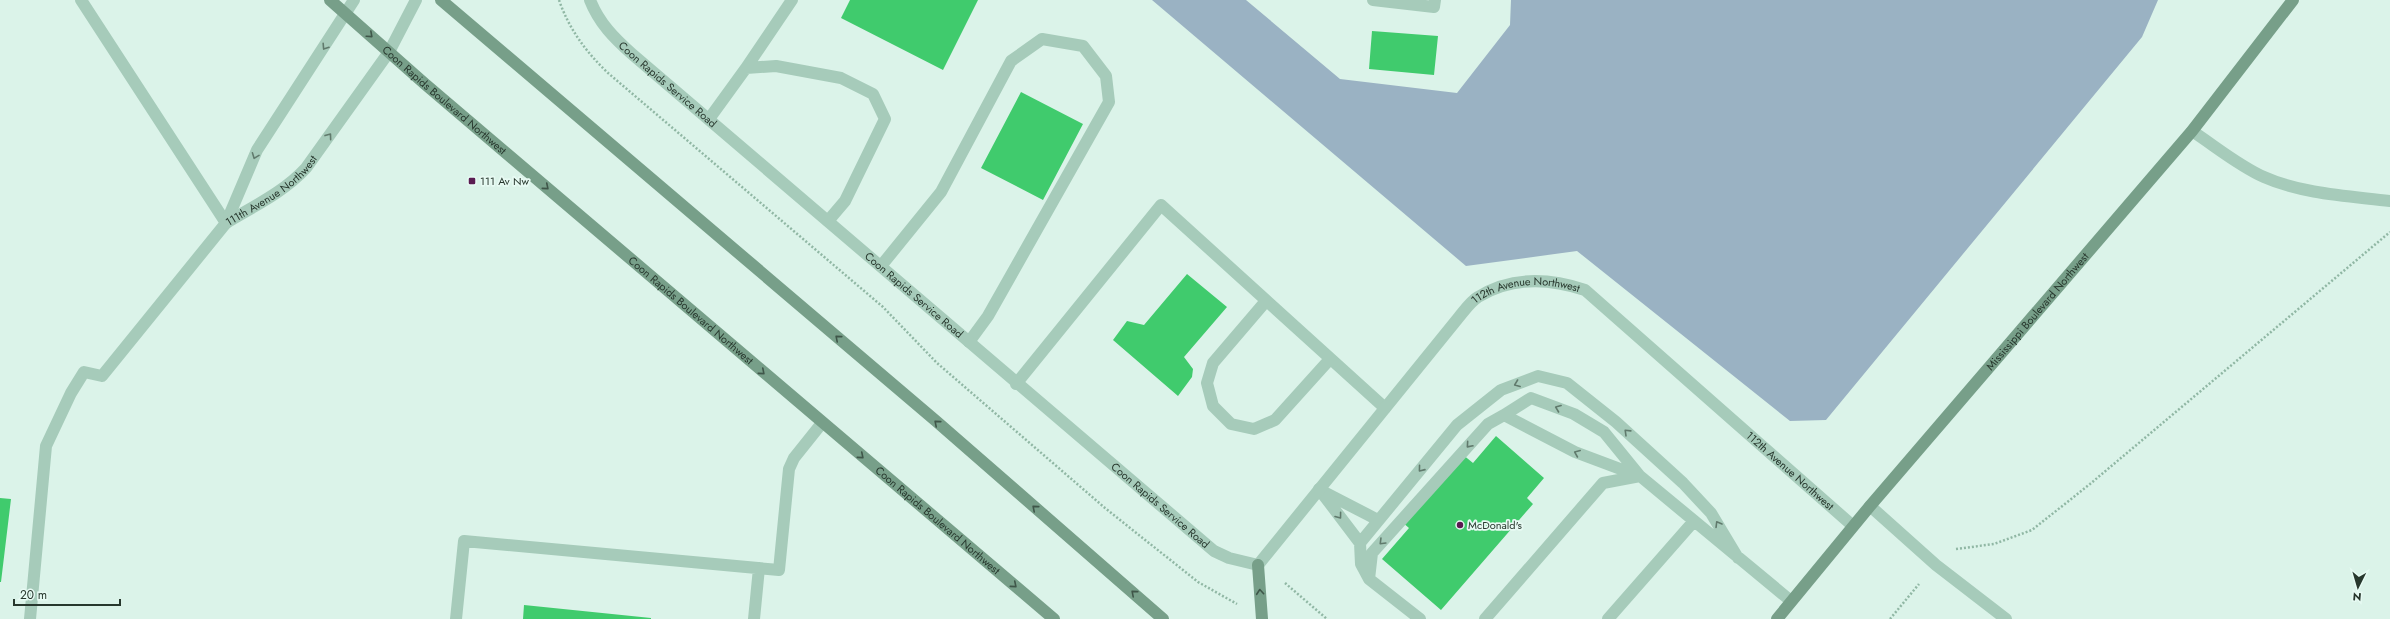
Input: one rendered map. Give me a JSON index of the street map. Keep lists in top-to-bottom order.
{
  "streets": {
    "main road": ["Coon Rapids Boulevard Northwest", "Mississippi Boulevard Northwest"],
    "street": ["Coon Rapids Service Road", "111th Avenue Northwest", "112th Avenue Northwest"]
  },
  "crossings": [
    ["Coon Rapids Service Road", "112th Avenue Northwest"],
    ["Coon Rapids Boulevard Northwest", "111th Avenue Northwest"],
    ["112th Avenue Northwest", "Mississippi Boulevard Northwest"]
  ],
  "places": {
    "transit": ["111 Av Nw"],
    "other": ["McDonald's"]
  },
  "scale_bar": "20 m",
  "north": "bottom"
}
